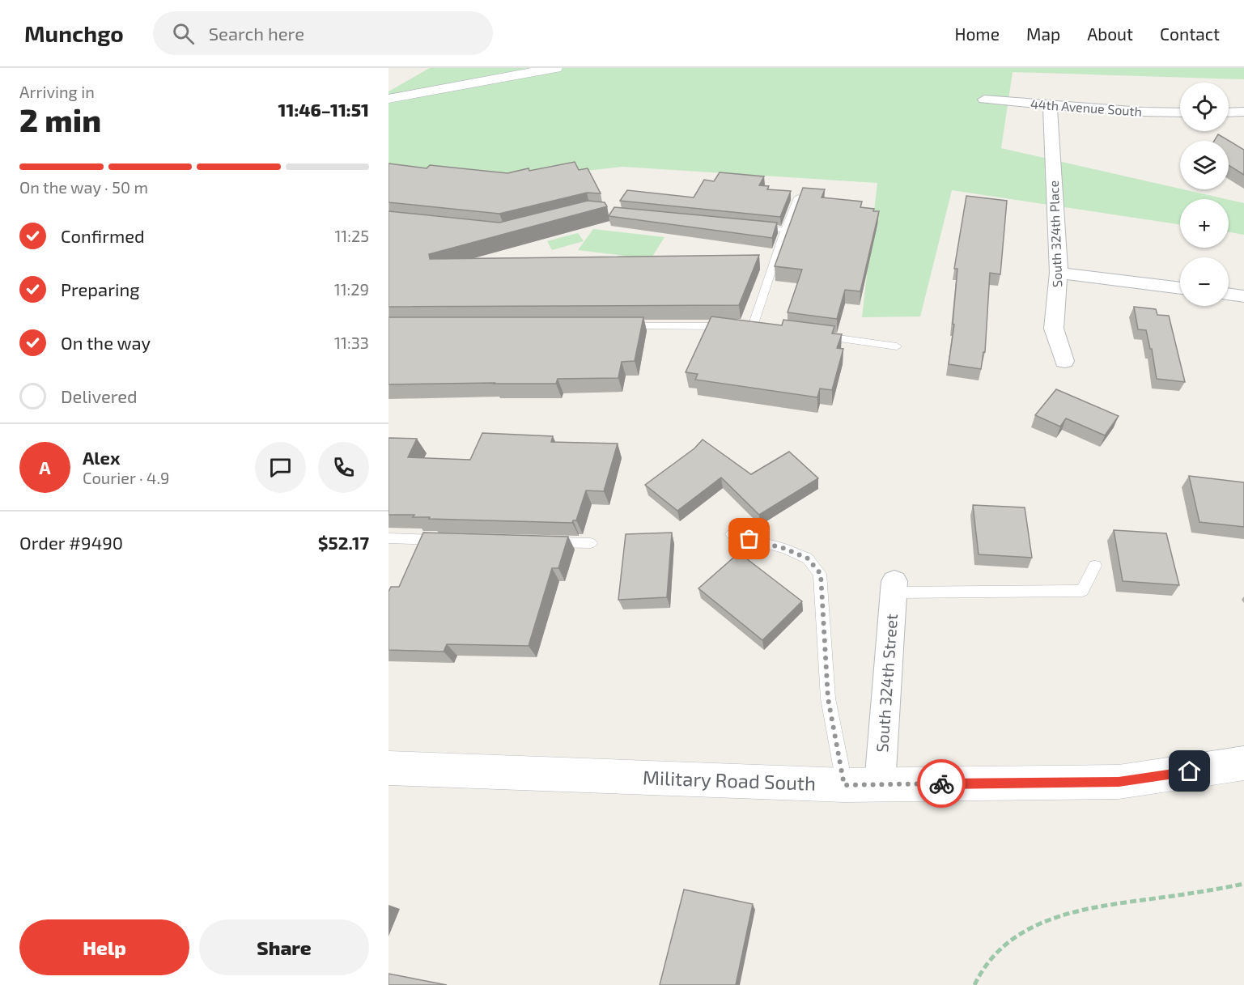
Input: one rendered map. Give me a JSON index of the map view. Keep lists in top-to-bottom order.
{
  "streets": {
    "main road": ["Military Road South"],
    "street": ["44th Avenue South", "South 324th Place", "South 324th Street"]
  },
  "crossings": [
    ["44th Avenue South", "South 324th Place"],
    ["South 324th Street", "Military Road South"]
  ],
  "page": {
    "header": "Munchgo",
    "search": "Search here",
    "nav": [
      "Home",
      "Map",
      "About",
      "Contact"
    ],
    "heading": ["2 min", "Arriving in", "11:46–11:51"],
    "panel": [
      "Alex",
      "Courier · 4.9",
      "Order #9490",
      "$52.17"
    ],
    "map_buttons": ["+", "−"],
    "bar": "On the way · 50 m",
    "list": [
      ["Confirmed", "11:25"],
      ["Preparing", "11:29"],
      ["On the way", "11:33"],
      "Delivered"
    ],
    "round": "A",
    "buttons": ["Help", "Share"]
  }
}
